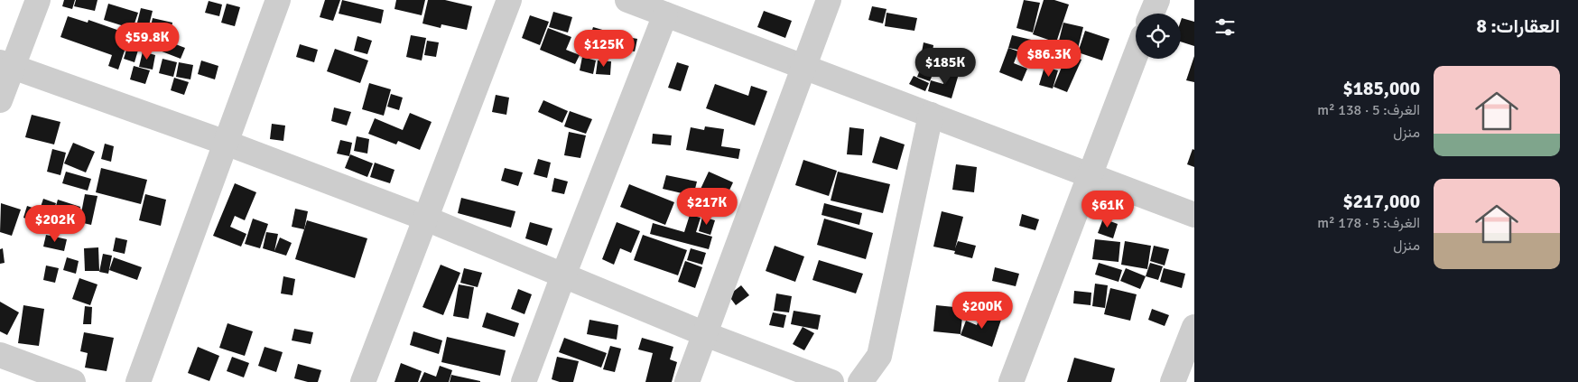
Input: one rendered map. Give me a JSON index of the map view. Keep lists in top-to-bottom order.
{
  "page": {
    "heading": "العقارات: 8",
    "price": [
      "$59.8K",
      "$125K",
      "$86.3K",
      "$185K",
      "$217K",
      "$61K",
      "$202K",
      "$200K"
    ],
    "list": [
      {
        "name": "$185,000",
        "note": "الغرف: 5 · 138 m² · منزل"
      },
      {
        "name": "$217,000",
        "note": "الغرف: 5 · 178 m² · منزل"
      }
    ]
  }
}
